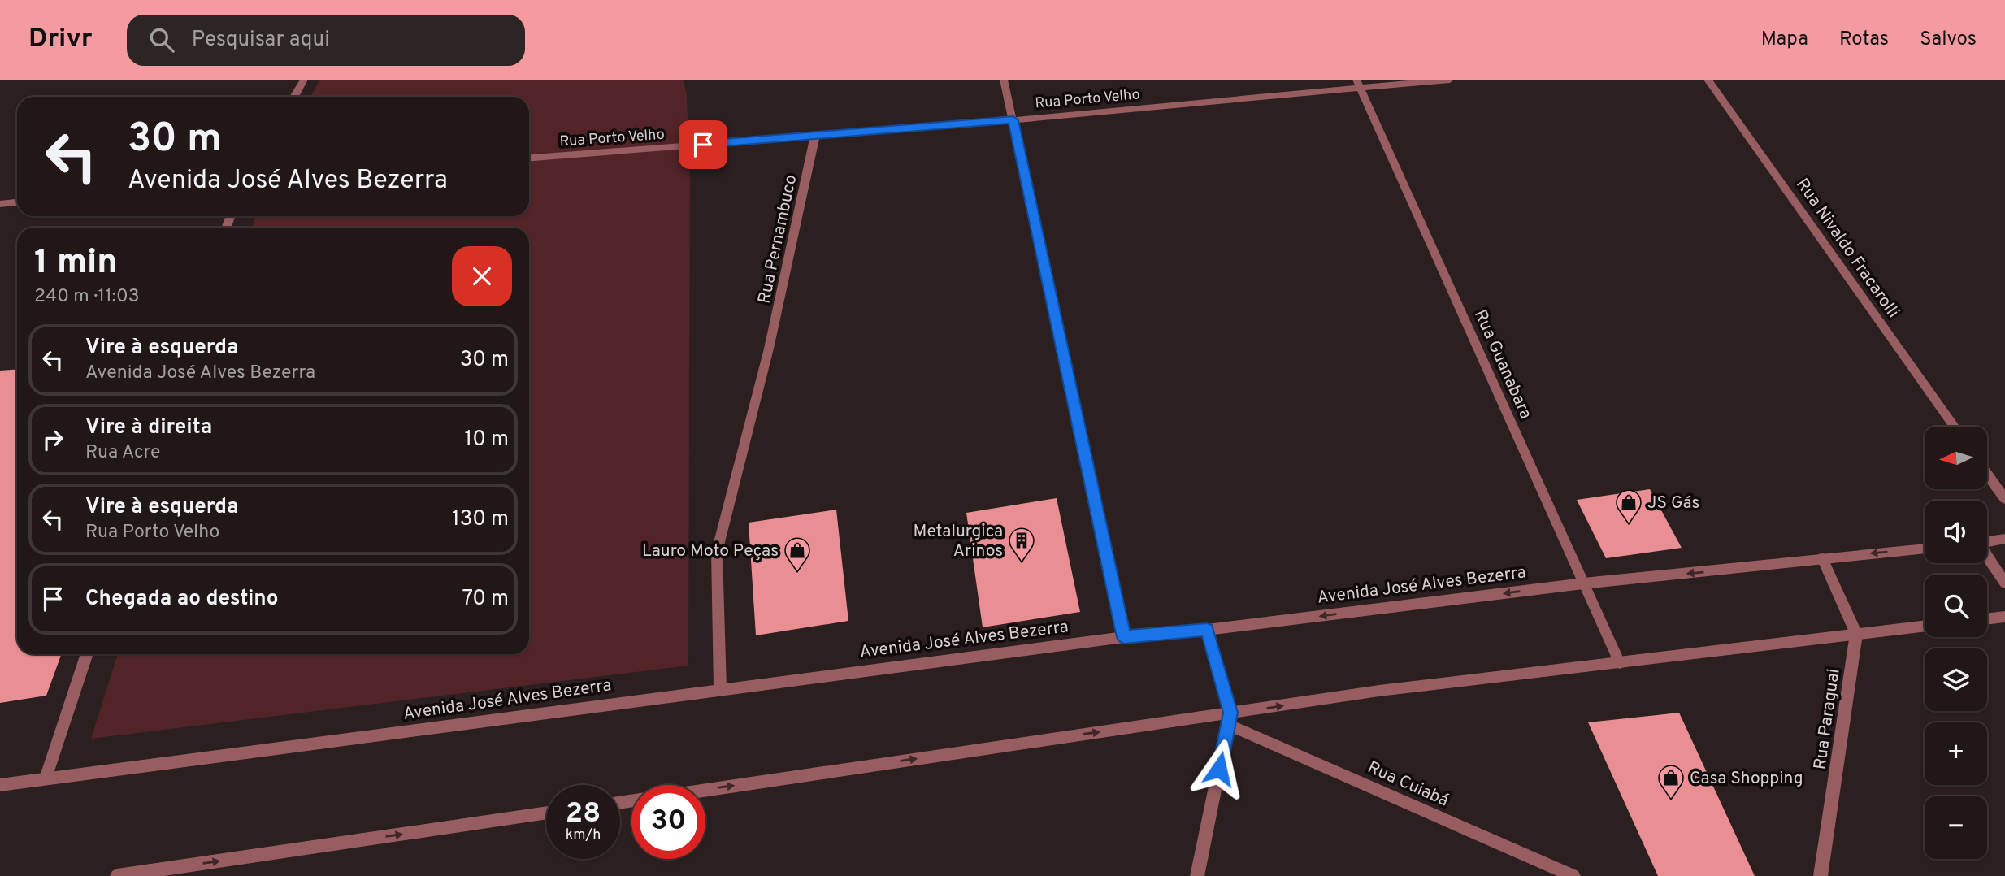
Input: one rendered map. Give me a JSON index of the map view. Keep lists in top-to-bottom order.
{
  "streets": {
    "street": [
      "Rua Porto Velho",
      "Rua Pernambuco",
      "Rua Nivaldo Fracarolli",
      "Rua Guanabara",
      "Avenida José Alves Bezerra",
      "Rua Paraguai",
      "Rua Cuiabá"
    ]
  },
  "crossings": [
    ["Rua Porto Velho", "Rua Pernambuco"],
    ["Rua Porto Velho", "Rua Guanabara"],
    ["Rua Pernambuco", "Avenida José Alves Bezerra"],
    ["Rua Guanabara", "Avenida José Alves Bezerra"]
  ],
  "places": {
    "shop": ["JS Gás", "Lauro Moto Peças", "Casa Shopping"],
    "building": ["Metalurgica Arinos"]
  },
  "north": "left",
  "page": {
    "header": "Drivr",
    "search": "Pesquisar aqui",
    "nav": ["Mapa", "Rotas", "Salvos"],
    "turn": ["30 m", "Avenida José Alves Bezerra"],
    "heading": ["1 min", "240 m · 11:03"],
    "list": [
      {
        "name": "Vire à esquerda",
        "note": "Avenida José Alves Bezerra",
        "value": "30 m"
      },
      {
        "name": "Vire à direita",
        "note": "Rua Acre",
        "value": "10 m"
      },
      {
        "name": "Vire à esquerda",
        "note": "Rua Porto Velho",
        "value": "130 m"
      },
      {
        "name": "Chegada ao destino",
        "value": "70 m"
      }
    ],
    "map_buttons": ["+", "−"],
    "speed": "28 km/h",
    "limit": "30"
  }
}
